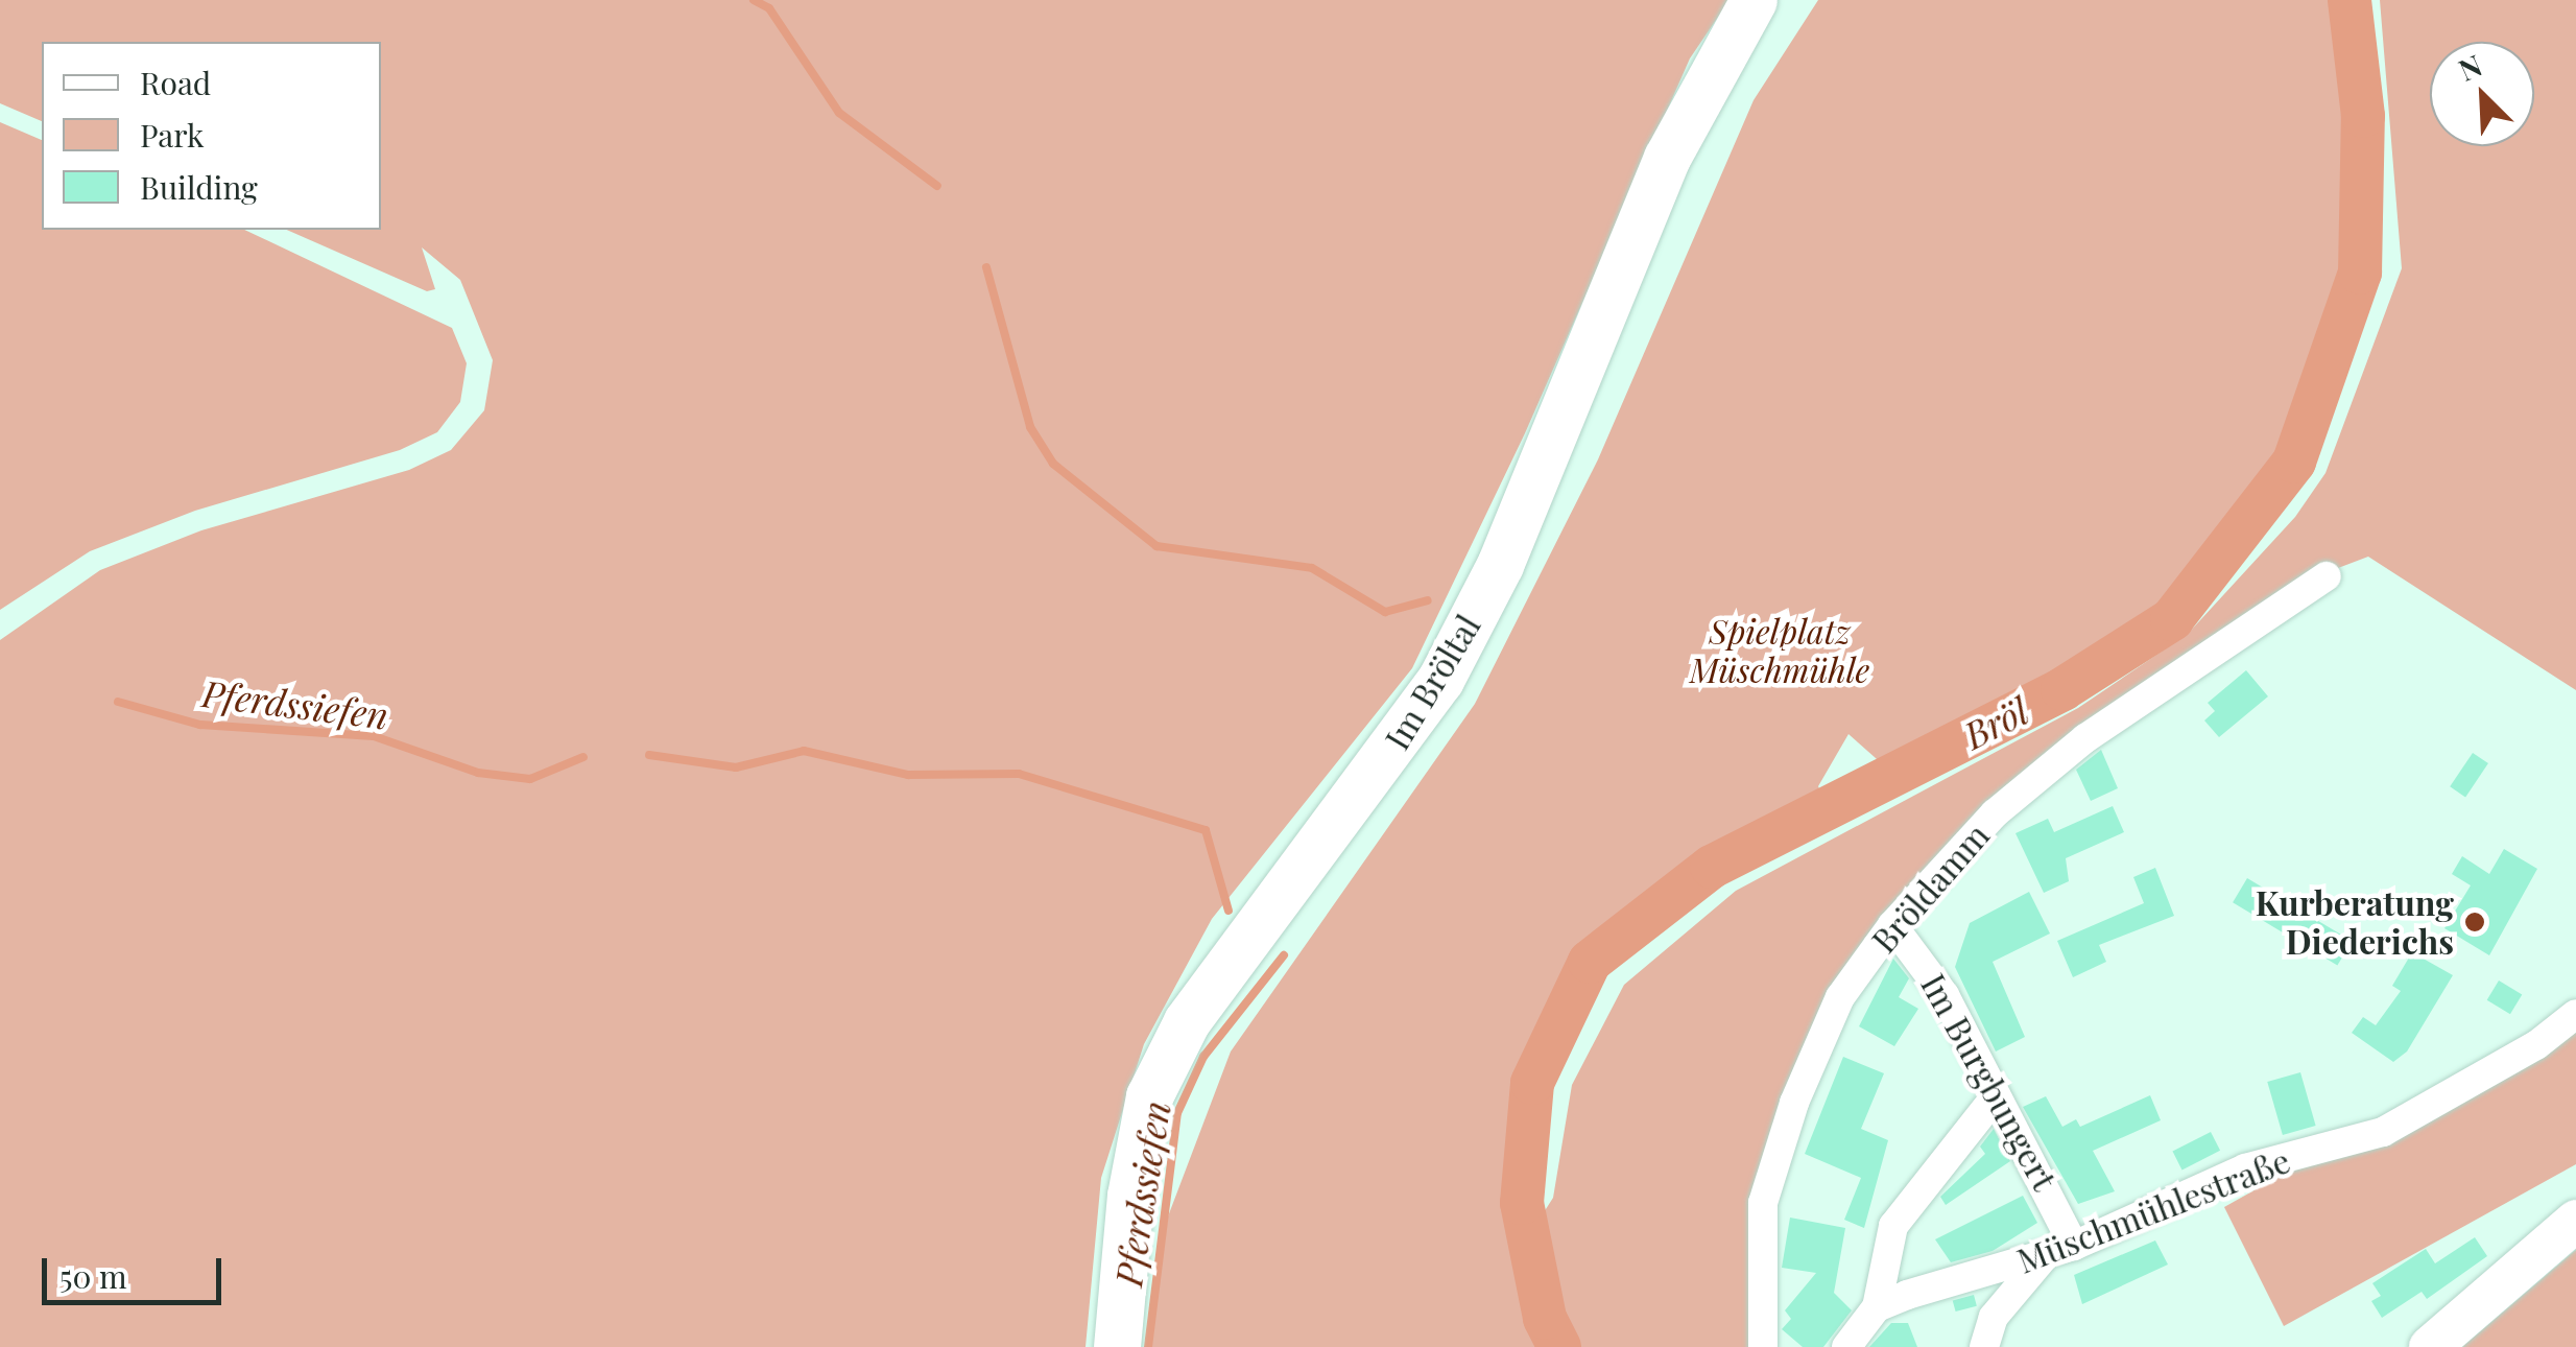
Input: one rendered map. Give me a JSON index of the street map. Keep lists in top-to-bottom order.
{
  "streets": {
    "main road": ["Im Bröltal"],
    "street": ["Bröldamm", "Im Burgbungert", "Müschmühlestraße"]
  },
  "crossings": [
    ["Bröldamm", "Im Burgbungert"],
    ["Im Burgbungert", "Müschmühlestraße"]
  ],
  "water": ["Pferdssiefen", "Bröl"],
  "parks": ["Spielplatz Müschmühle"],
  "places": ["Kurberatung Diederichs"],
  "legend": ["Road", "Park", "Building"],
  "scale_bar": "50 m",
  "north": "top left"
}
